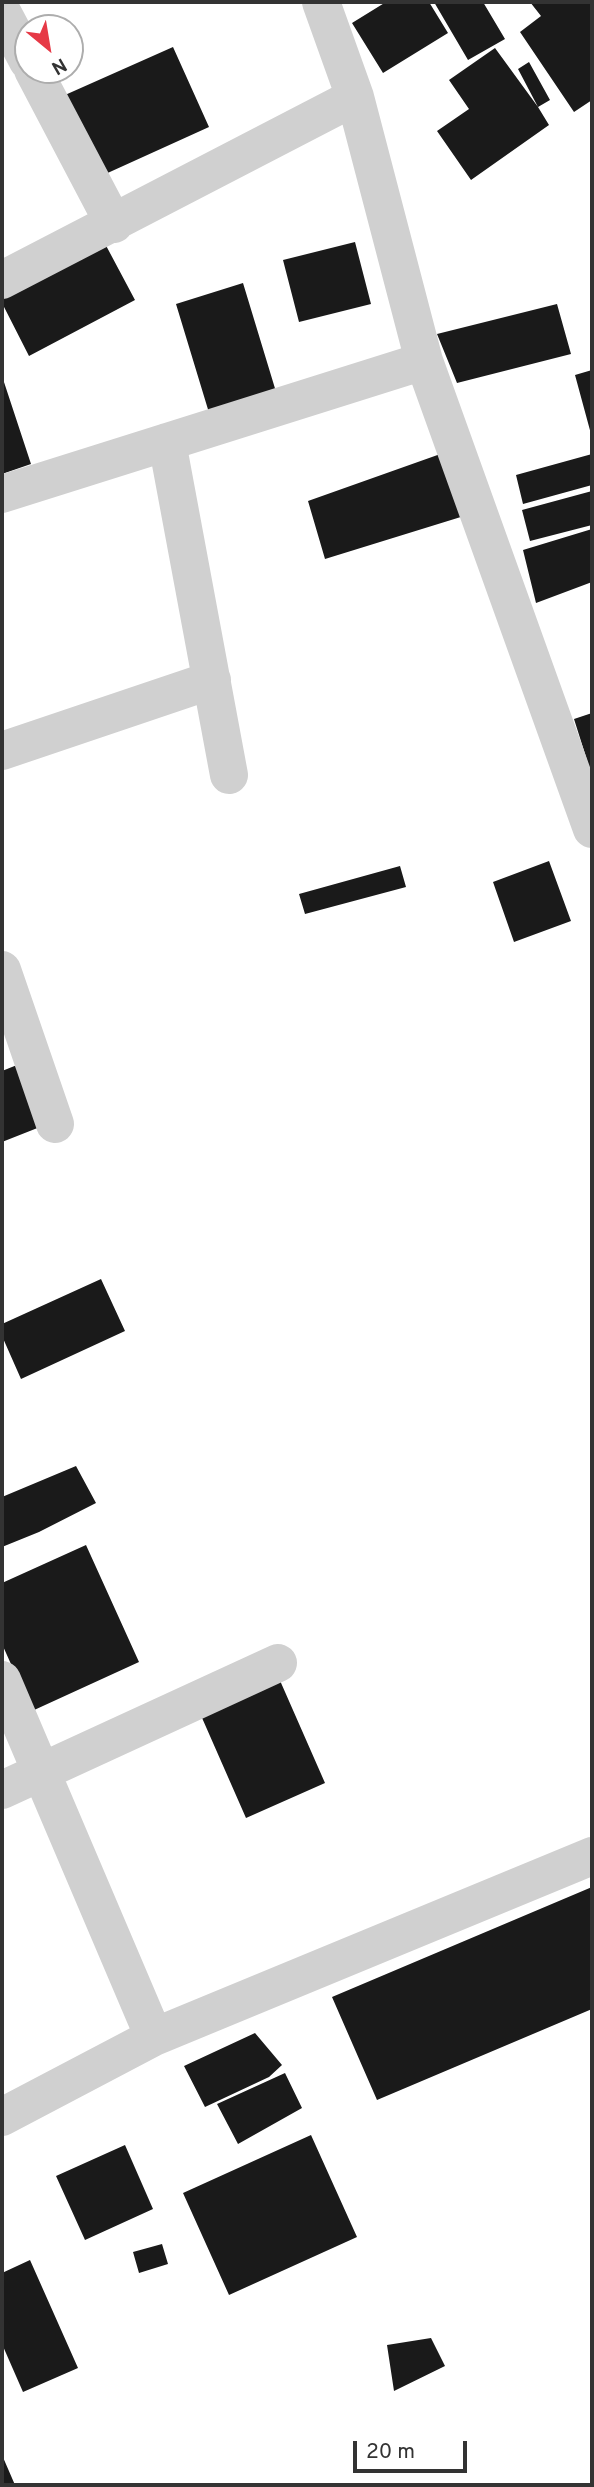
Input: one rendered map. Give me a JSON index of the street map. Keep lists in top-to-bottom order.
{
  "scale_bar": "20 m",
  "north": "bottom right"
}
